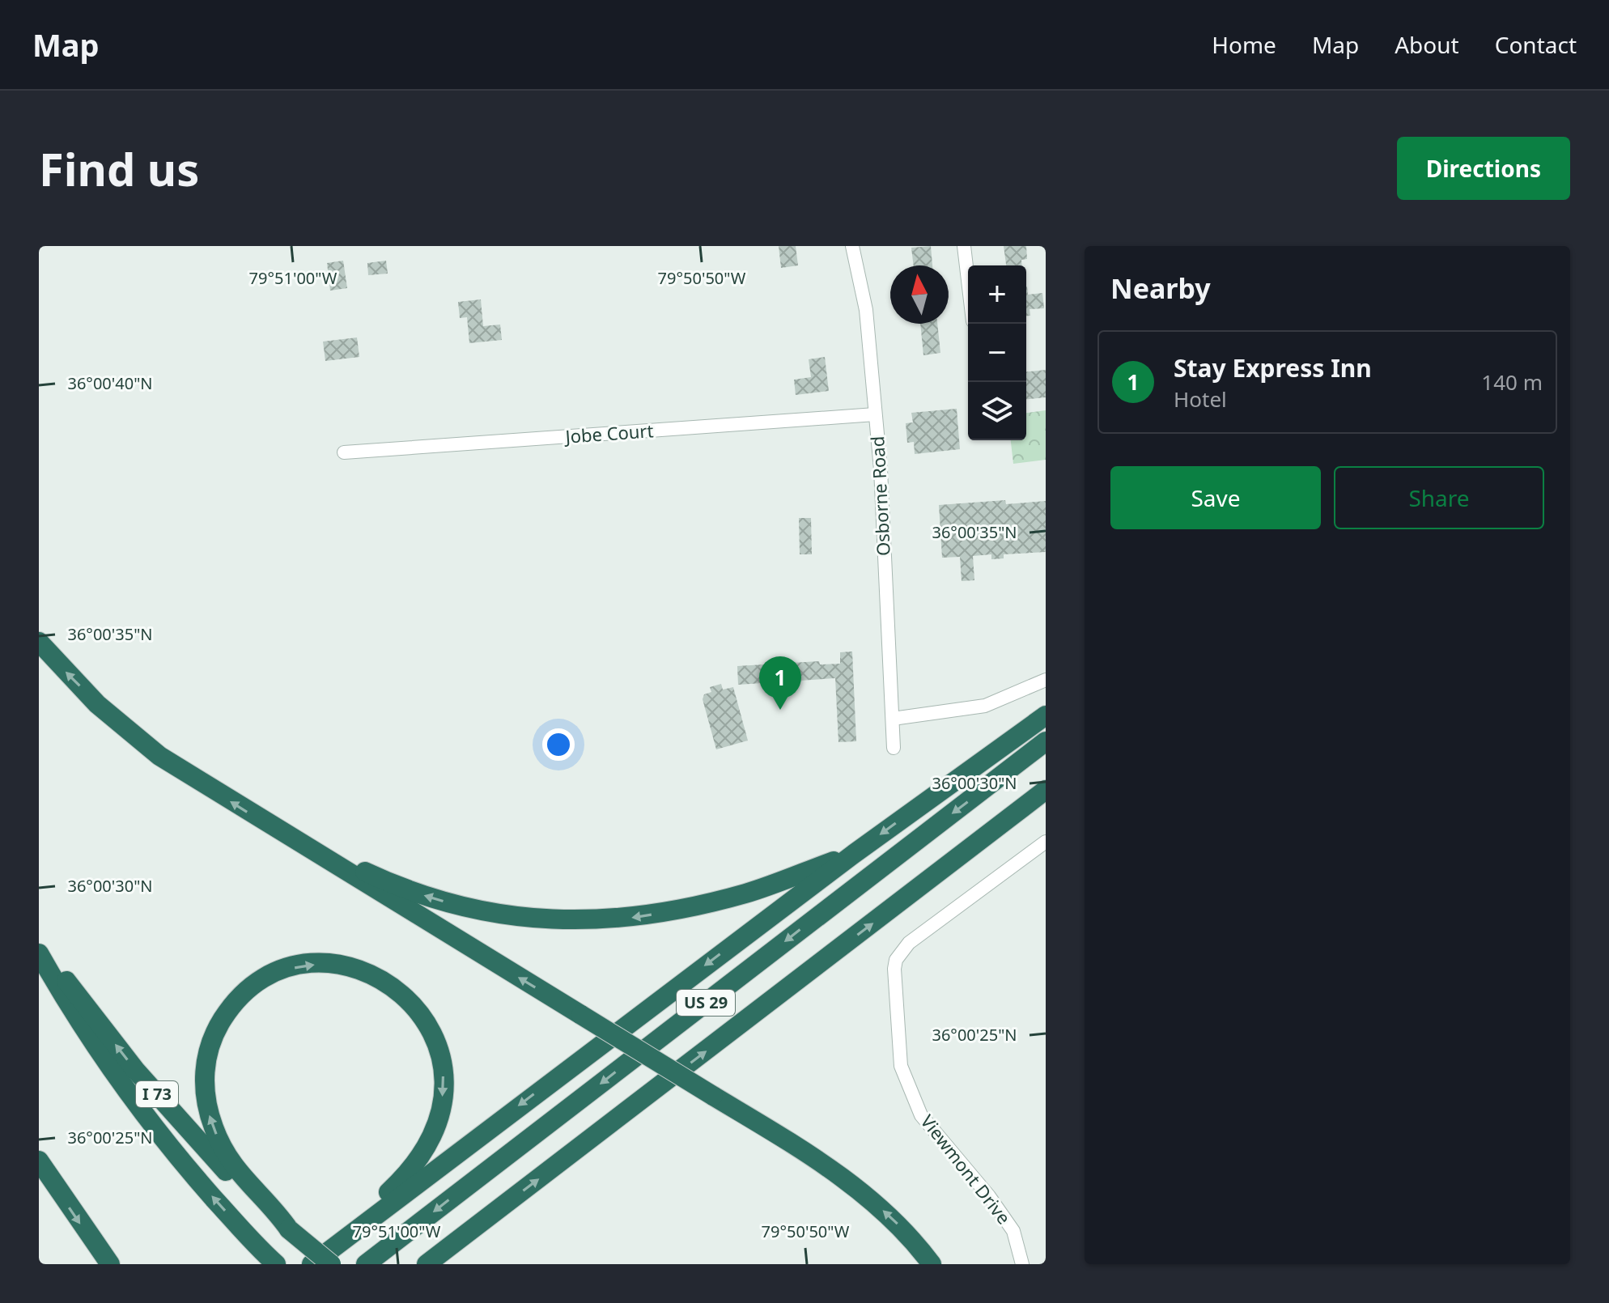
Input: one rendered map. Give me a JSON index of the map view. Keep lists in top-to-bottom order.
{
  "streets": {
    "highway": ["US 29", "I 73"],
    "street": ["Jobe Court", "Osborne Road", "Viewmont Drive"]
  },
  "crossings": [
    ["Jobe Court", "Osborne Road"]
  ],
  "north": "top",
  "page": {
    "header": "Map",
    "nav": [
      "Home",
      "Map",
      "About",
      "Contact"
    ],
    "buttons": [
      "Directions",
      ["Save", "Share"]
    ],
    "title": "Find us",
    "heading": "Nearby",
    "map_buttons": ["+", "−"],
    "list": [
      {
        "mark": "1",
        "name": "Stay Express Inn",
        "note": "Hotel",
        "value": "140 m"
      }
    ],
    "pins": "1"
  },
  "coordinates": [
    "79°51'00\"W",
    "79°50'50\"W",
    "36°00'40\"N",
    "36°00'35\"N",
    "36°00'30\"N",
    "36°00'25\"N"
  ]
}
